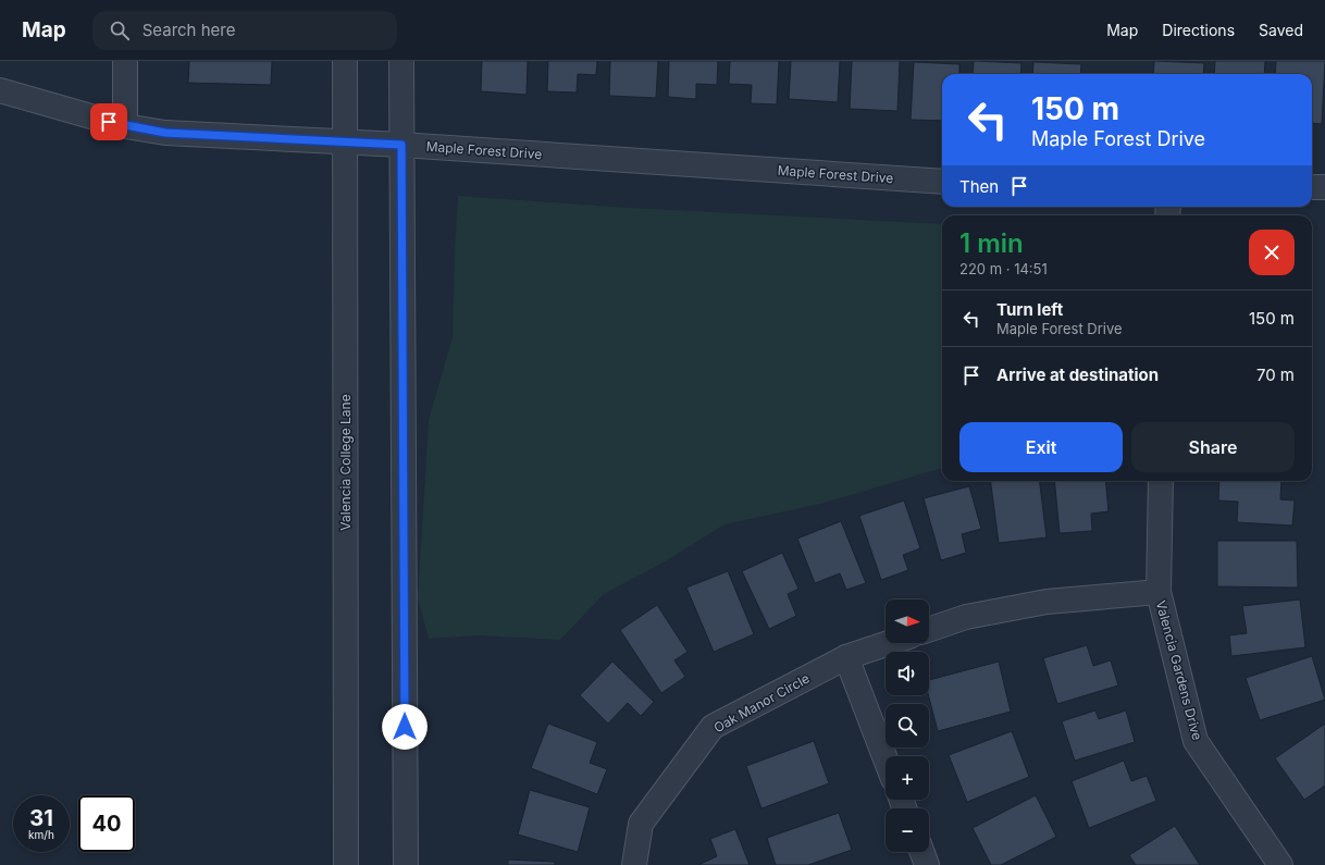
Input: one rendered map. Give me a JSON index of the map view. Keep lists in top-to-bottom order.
{
  "streets": {
    "street": [
      "Maple Forest Drive",
      "Valencia College Lane",
      "Valencia Gardens Drive",
      "Oak Manor Circle"
    ]
  },
  "crossings": [
    ["Maple Forest Drive", "Valencia College Lane"]
  ],
  "north": "right",
  "page": {
    "header": "Map",
    "search": "Search here",
    "nav": ["Map", "Directions", "Saved"],
    "turn": ["150 m", "Maple Forest Drive"],
    "then": "Then",
    "heading": ["1 min", "220 m · 14:51"],
    "list": [
      {
        "name": "Turn left",
        "note": "Maple Forest Drive",
        "value": "150 m"
      },
      {
        "name": "Arrive at destination",
        "value": "70 m"
      }
    ],
    "buttons": ["Exit", "Share"],
    "map_buttons": ["+", "−"],
    "speed": "31 km/h",
    "limit": "40"
  }
}
